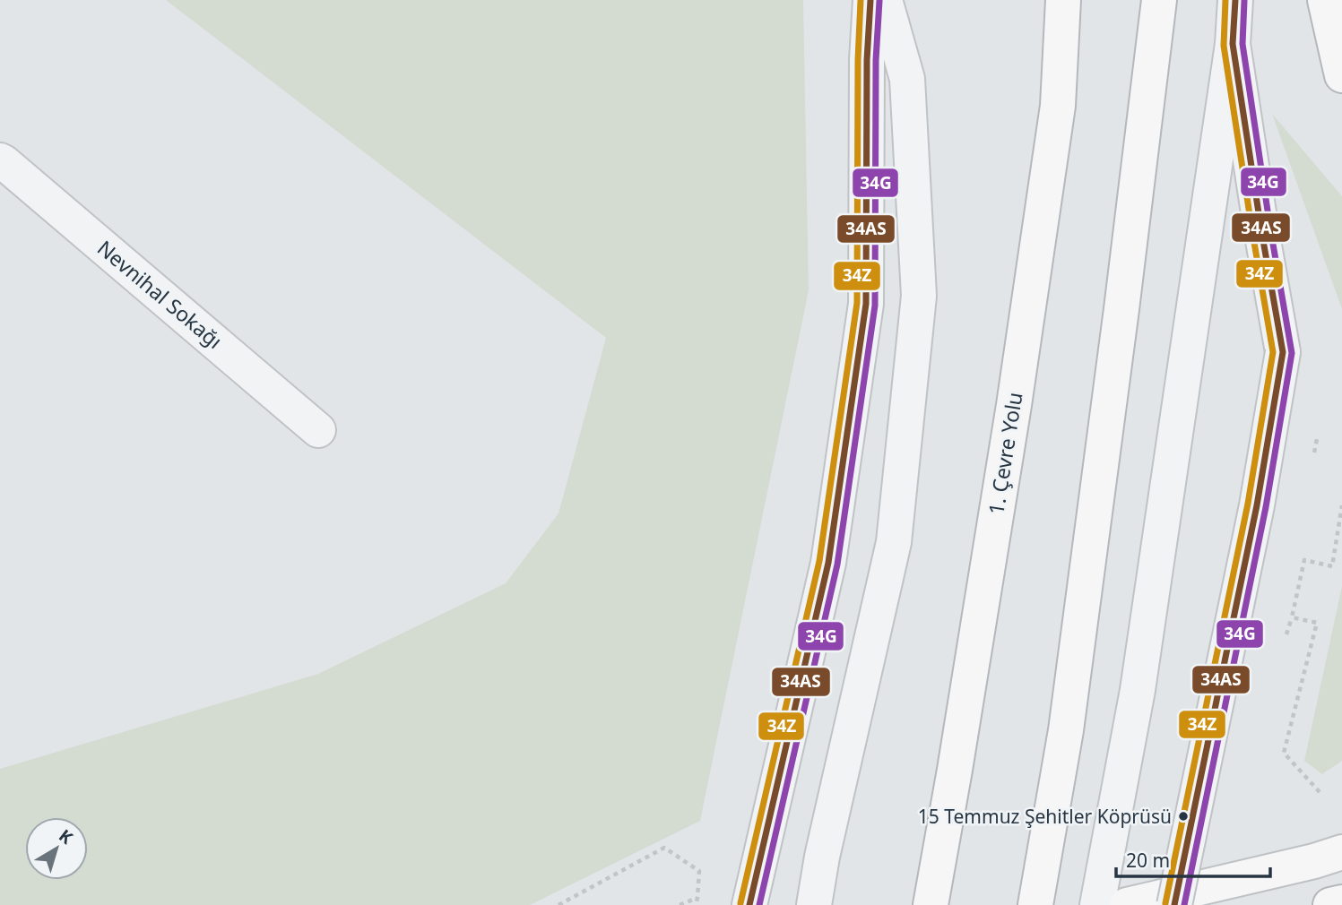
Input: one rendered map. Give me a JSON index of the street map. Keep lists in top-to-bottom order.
{
  "streets": {
    "main road": ["1. Çevre Yolu"],
    "street": ["Nevnihal Sokağı"]
  },
  "places": ["15 Temmuz Şehitler Köprüsü"],
  "lines": ["transit line 34AS", "transit line 34Z", "transit line 34G"],
  "scale_bar": "20 m",
  "north": "top right"
}
